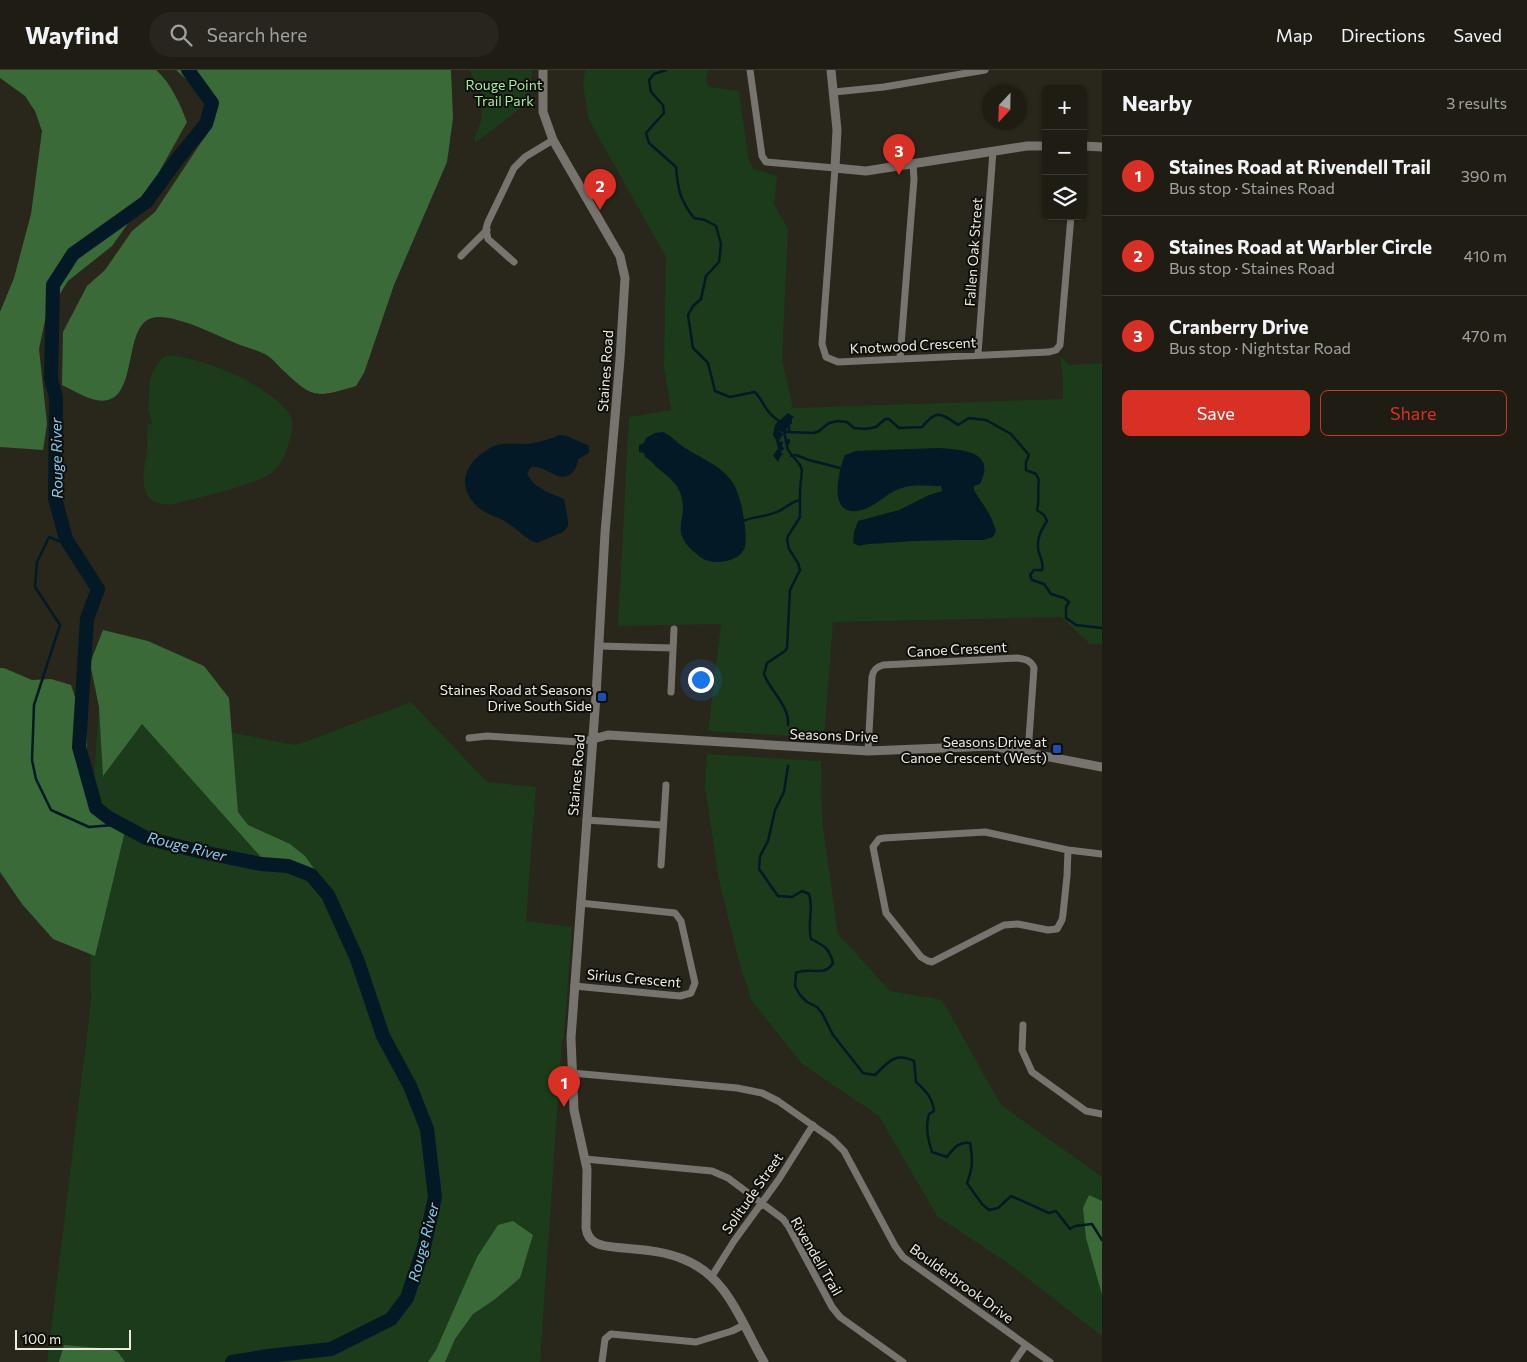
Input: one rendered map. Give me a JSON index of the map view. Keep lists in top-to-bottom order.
{
  "streets": {
    "street": [
      "Fallen Oak Street",
      "Knotwood Crescent",
      "Staines Road",
      "Canoe Crescent",
      "Seasons Drive",
      "Sirius Crescent",
      "Solitude Street",
      "Rivendell Trail",
      "Boulderbrook Drive"
    ]
  },
  "crossings": [
    ["Fallen Oak Street", "Knotwood Crescent"],
    ["Staines Road", "Seasons Drive"],
    ["Staines Road", "Sirius Crescent"],
    ["Staines Road", "Solitude Street"],
    ["Staines Road", "Rivendell Trail"],
    ["Staines Road", "Boulderbrook Drive"],
    ["Canoe Crescent", "Seasons Drive"],
    ["Solitude Street", "Rivendell Trail"],
    ["Solitude Street", "Boulderbrook Drive"]
  ],
  "water": ["Rouge River"],
  "parks": ["Rouge Point Trail Park"],
  "places": {
    "transit": ["Staines Road at Seasons Drive South Side", "Seasons Drive at Canoe Crescent (West)"]
  },
  "scale_bar": "100 m",
  "north": "bottom",
  "page": {
    "header": "Wayfind",
    "search": "Search here",
    "nav": ["Map", "Directions", "Saved"],
    "heading": ["Nearby", "3 results"],
    "map_buttons": ["+", "−"],
    "pins": ["3", "2", "1"],
    "list": [
      {
        "mark": "1",
        "name": "Staines Road at Rivendell Trail",
        "note": "Bus stop · Staines Road",
        "value": "390 m"
      },
      {
        "mark": "2",
        "name": "Staines Road at Warbler Circle",
        "note": "Bus stop · Staines Road",
        "value": "410 m"
      },
      {
        "mark": "3",
        "name": "Cranberry Drive",
        "note": "Bus stop · Nightstar Road",
        "value": "470 m"
      }
    ],
    "buttons": ["Save", "Share"],
    "scale": "100 m"
  }
}
